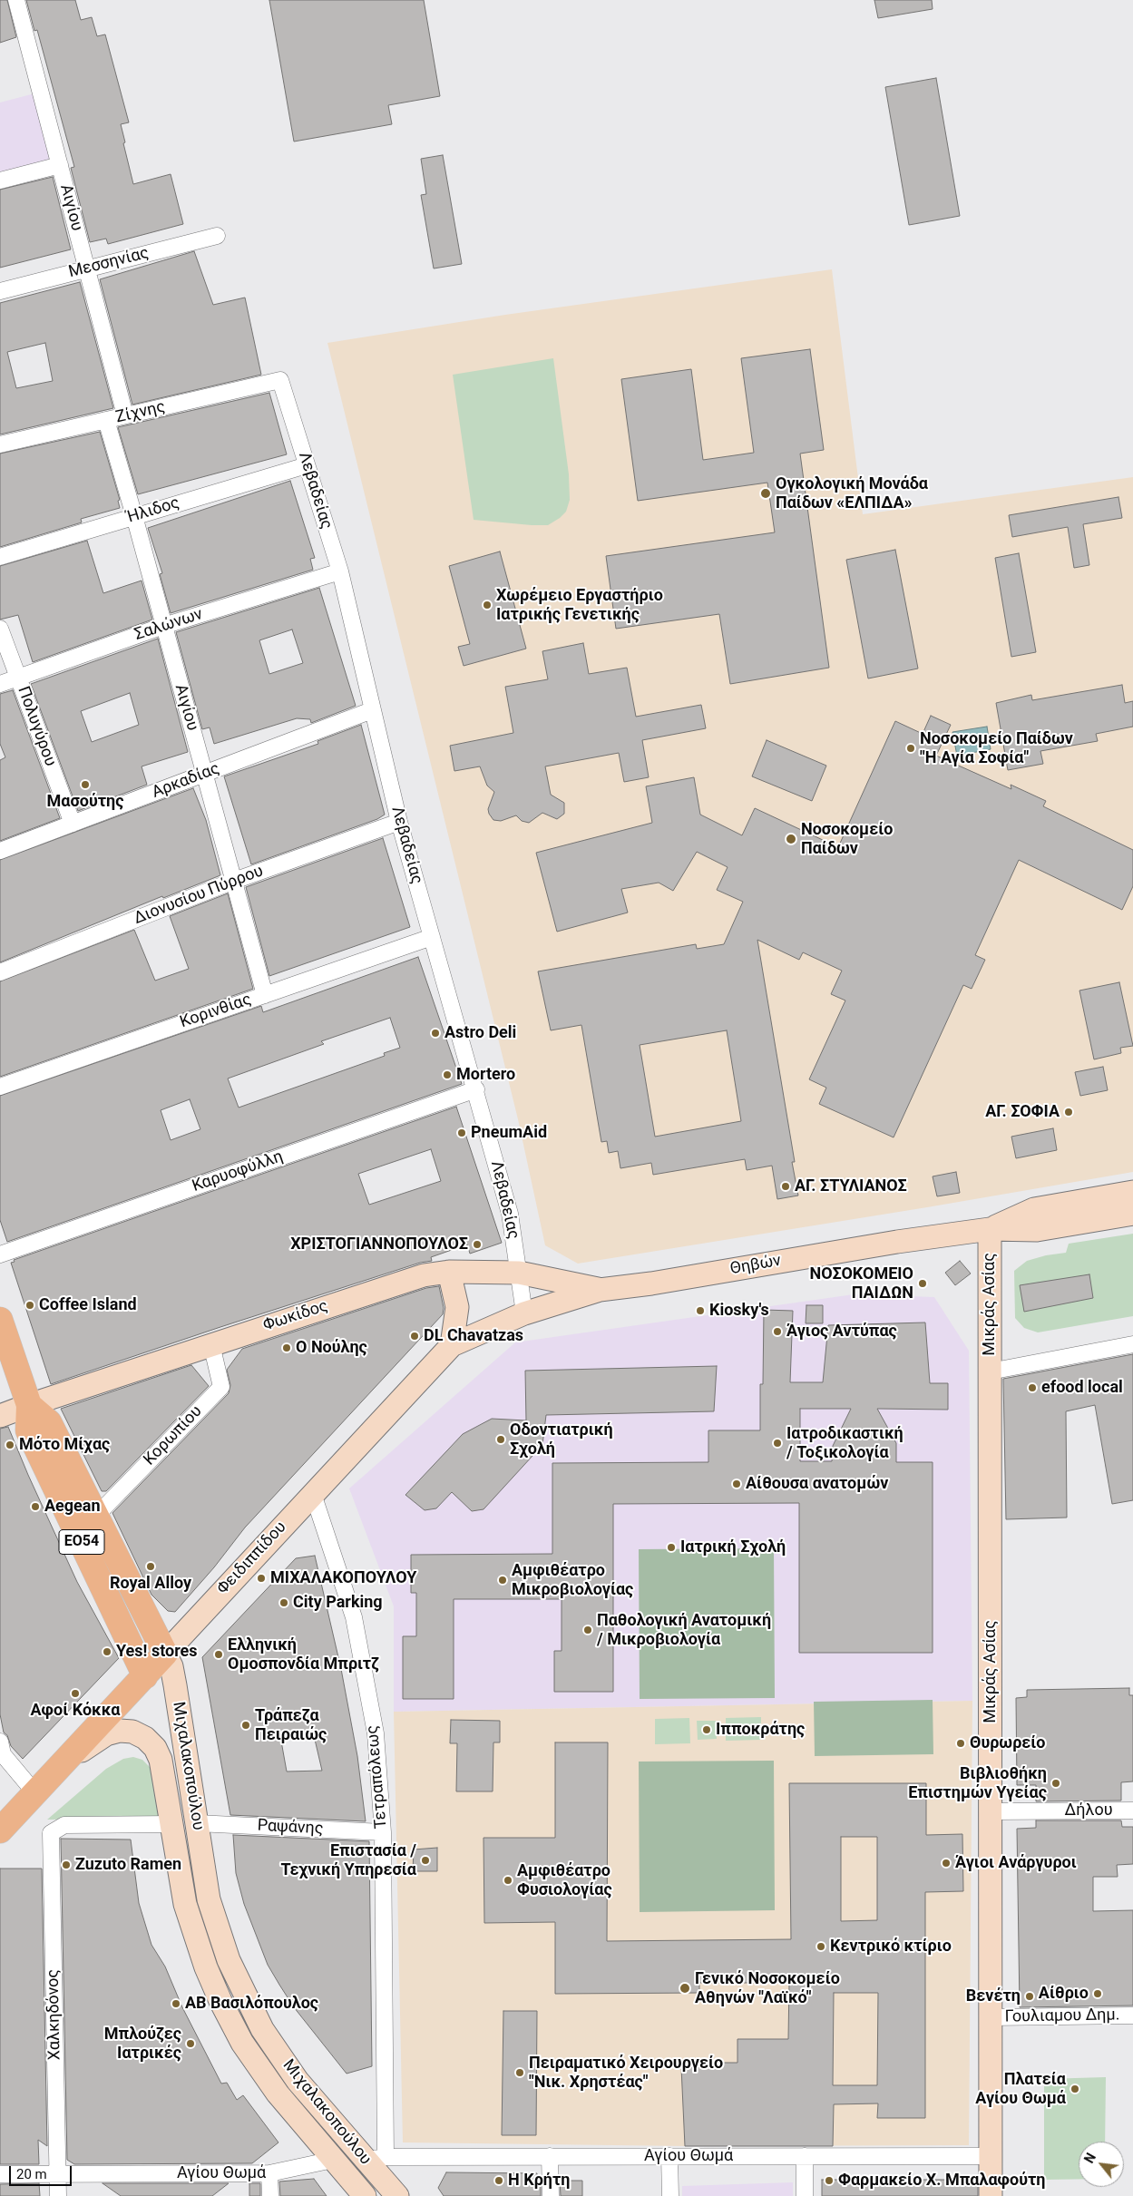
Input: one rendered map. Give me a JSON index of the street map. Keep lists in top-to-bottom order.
{
  "streets": {
    "main road": ["ΕΟ54", "Φειδιππίδου", "Μιχαλακοπούλου"],
    "street": [
      "Αιγίου",
      "Μεσσηνίας",
      "Ζίχνης",
      "Λεβαδείας",
      "Ήλιδος",
      "Σαλώνων",
      "Πολυγύρου",
      "Αρκαδίας",
      "Διονυσίου Πύρρου",
      "Κορινθίας",
      "Καρυοφύλλη",
      "Θηβών",
      "Μικράς Ασίας",
      "Φωκίδος",
      "Κορωπίου",
      "Τετραπόλεως",
      "Δήλου",
      "Ραψάνης",
      "Χαλκηδόνος",
      "Γουλιαμου Δημ.",
      "Αγίου Θωμά"
    ]
  },
  "crossings": [
    ["Αιγίου", "Μεσσηνίας"],
    ["Αιγίου", "Ζίχνης"],
    ["Αιγίου", "Ήλιδος"],
    ["Αιγίου", "Σαλώνων"],
    ["Αιγίου", "Αρκαδίας"],
    ["Αιγίου", "Διονυσίου Πύρρου"],
    ["Αιγίου", "Κορινθίας"],
    ["Ζίχνης", "Λεβαδείας"],
    ["Λεβαδείας", "Ήλιδος"],
    ["Λεβαδείας", "Σαλώνων"],
    ["Λεβαδείας", "Αρκαδίας"],
    ["Λεβαδείας", "Διονυσίου Πύρρου"],
    ["Λεβαδείας", "Κορινθίας"],
    ["Λεβαδείας", "Καρυοφύλλη"],
    ["Λεβαδείας", "Θηβών"],
    ["Λεβαδείας", "Φωκίδος"],
    ["Λεβαδείας", "Φειδιππίδου"],
    ["Σαλώνων", "Πολυγύρου"],
    ["Πολυγύρου", "Αρκαδίας"],
    ["Θηβών", "Μικράς Ασίας"],
    ["Θηβών", "Φωκίδος"],
    ["Θηβών", "Φειδιππίδου"],
    ["Μικράς Ασίας", "Δήλου"],
    ["Μικράς Ασίας", "Γουλιαμου Δημ."],
    ["Μικράς Ασίας", "Αγίου Θωμά"],
    ["Φωκίδος", "Κορωπίου"],
    ["Φωκίδος", "ΕΟ54"],
    ["Φωκίδος", "Μιχαλακοπούλου"],
    ["Κορωπίου", "Μιχαλακοπούλου"],
    ["ΕΟ54", "Φειδιππίδου"],
    ["ΕΟ54", "Μιχαλακοπούλου"],
    ["Φειδιππίδου", "Μιχαλακοπούλου"],
    ["Φειδιππίδου", "Τετραπόλεως"],
    ["Μιχαλακοπούλου", "Τετραπόλεως"],
    ["Μιχαλακοπούλου", "Ραψάνης"],
    ["Μιχαλακοπούλου", "Χαλκηδόνος"],
    ["Μιχαλακοπούλου", "Αγίου Θωμά"],
    ["Τετραπόλεως", "Ραψάνης"],
    ["Τετραπόλεως", "Αγίου Θωμά"],
    ["Χαλκηδόνος", "Αγίου Θωμά"]
  ],
  "places": [
    "Ογκολογική Μονάδα Παίδων «ΕΛΠΙΔΑ»",
    "Χωρέμειο Εργαστήριο Ιατρικής Γενετικής",
    "Νοσοκομείο Παίδων \"Η Αγία Σοφία\"",
    "Μασούτης",
    "Νοσοκομείο Παίδων",
    "Astro Deli",
    "Mortero",
    "ΑΓ. ΣΟΦΙΑ",
    "PneumAid",
    "ΑΓ. ΣΤΥΛΙΑΝΟΣ",
    "ΧΡΙΣΤΟΓΙΑΝΝΟΠΟΥΛΟΣ",
    "ΝΟΣΟΚΟΜΕΙΟ ΠΑΙΔΩΝ",
    "Coffee Island",
    "Kiosky's",
    "Άγιος Αντύπας",
    "DL Chavatzas",
    "Ο Νούλης",
    "efood local",
    "Οδοντιατρική Σχολή",
    "Ιατροδικαστική / Τοξικολογία",
    "Μότο Μίχας",
    "Αίθουσα ανατομών",
    "Aegean",
    "Ιατρική Σχολή",
    "Royal Alloy",
    "ΜΙΧΑΛΑΚΟΠΟΥΛΟΥ",
    "Αμφιθέατρο Μικροβιολογίας",
    "City Parking",
    "Παθολογική Ανατομική / Μικροβιολογία",
    "Yes! stores",
    "Ελληνική Ομοσπονδία Μπριτζ",
    "Αφοί Κόκκα",
    "Τράπεζα Πειραιώς",
    "Ιπποκράτης",
    "Θυρωρείο",
    "Βιβλιοθήκη Επιστημών Υγείας",
    "Επιστασία / Τεχνική Υπηρεσία",
    "Άγιοι Ανάργυροι",
    "Zuzuto Ramen",
    "Αμφιθέατρο Φυσιολογίας",
    "Κεντρικό κτίριο",
    "Γενικό Νοσοκομείο Αθηνών \"Λαϊκό\"",
    "Αίθριο",
    "Βενέτη",
    "ΑΒ Βασιλόπουλος",
    "Μπλούζες Ιατρικές",
    "Πειραματικό Χειρουργείο \"Νικ. Χρηστέας\"",
    "Πλατεία Αγίου Θωμά",
    "Η Κρήτη",
    "Φαρμακείο Χ. Μπαλαφούτη"
  ],
  "scale_bar": "20 m",
  "north": "top left"
}
